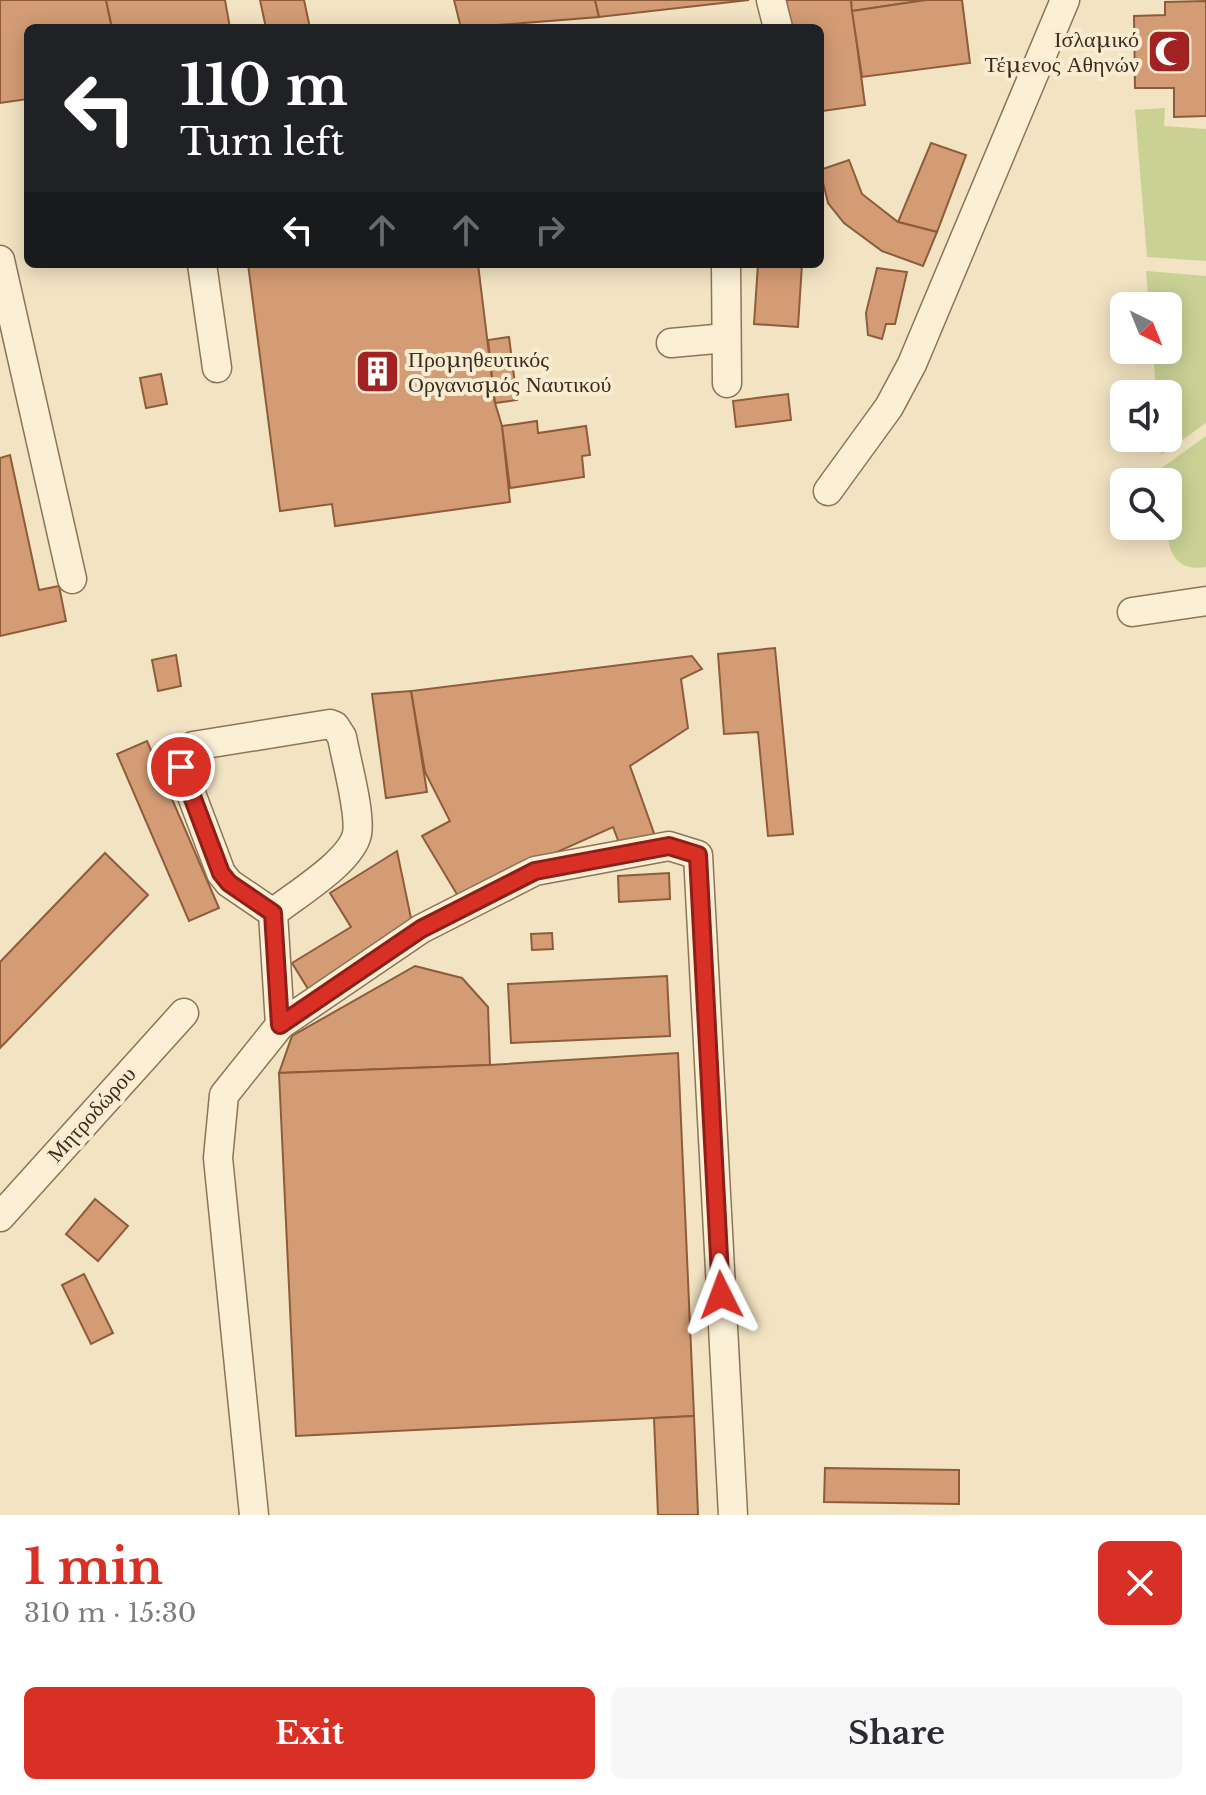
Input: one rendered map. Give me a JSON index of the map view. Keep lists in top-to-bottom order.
{
  "streets": {
    "street": ["Μητροδώρου"]
  },
  "places": {
    "mosque": ["Ισλαμικό Τέμενος Αθηνών"],
    "building": ["Προμηθευτικός Οργανισμός Ναυτικού"]
  },
  "north": "bottom right",
  "page": {
    "turn": ["110 m", "Turn left"],
    "heading": ["1 min", "310 m · 15:30"],
    "buttons": ["Exit", "Share"]
  }
}
